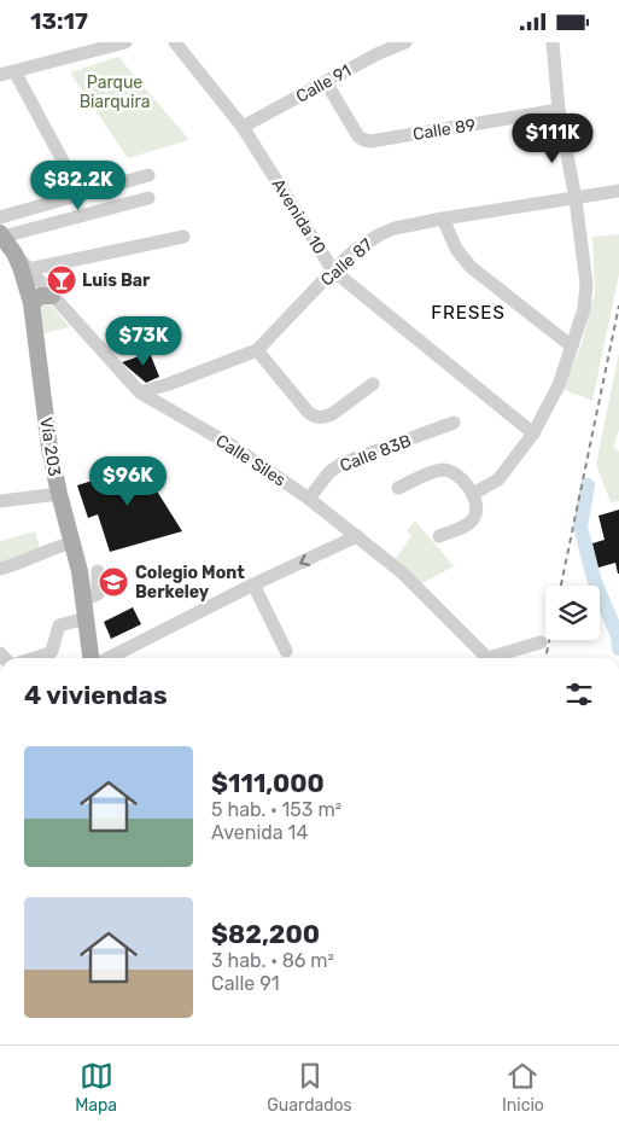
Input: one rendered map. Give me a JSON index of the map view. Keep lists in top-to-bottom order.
{
  "streets": {
    "main road": ["Vía 203"],
    "street": [
      "Calle 91",
      "Calle 89",
      "Avenida 10",
      "Calle 87",
      "Calle 83B",
      "Calle Siles"
    ]
  },
  "crossings": [
    ["Calle 91", "Calle 89"],
    ["Calle 91", "Avenida 10"],
    ["Avenida 10", "Calle 87"],
    ["Calle 87", "Calle Siles"],
    ["Vía 203", "Calle Siles"],
    ["Calle 83B", "Calle Siles"]
  ],
  "districts": ["FRESES"],
  "parks": ["Parque Biarquira"],
  "places": {
    "bar": ["Luis Bar"],
    "school or university": ["Colegio Mont Berkeley"]
  },
  "page": {
    "status": "13:17",
    "price": [
      "$111K",
      "$82.2K",
      "$73K",
      "$96K"
    ],
    "heading": "4 viviendas",
    "list": [
      {
        "name": "$111,000",
        "note": "5 hab. · 153 m² · Avenida 14"
      },
      {
        "name": "$82,200",
        "note": "3 hab. · 86 m² · Calle 91"
      }
    ],
    "tabs": ["Mapa", "Guardados", "Inicio"]
  }
}
